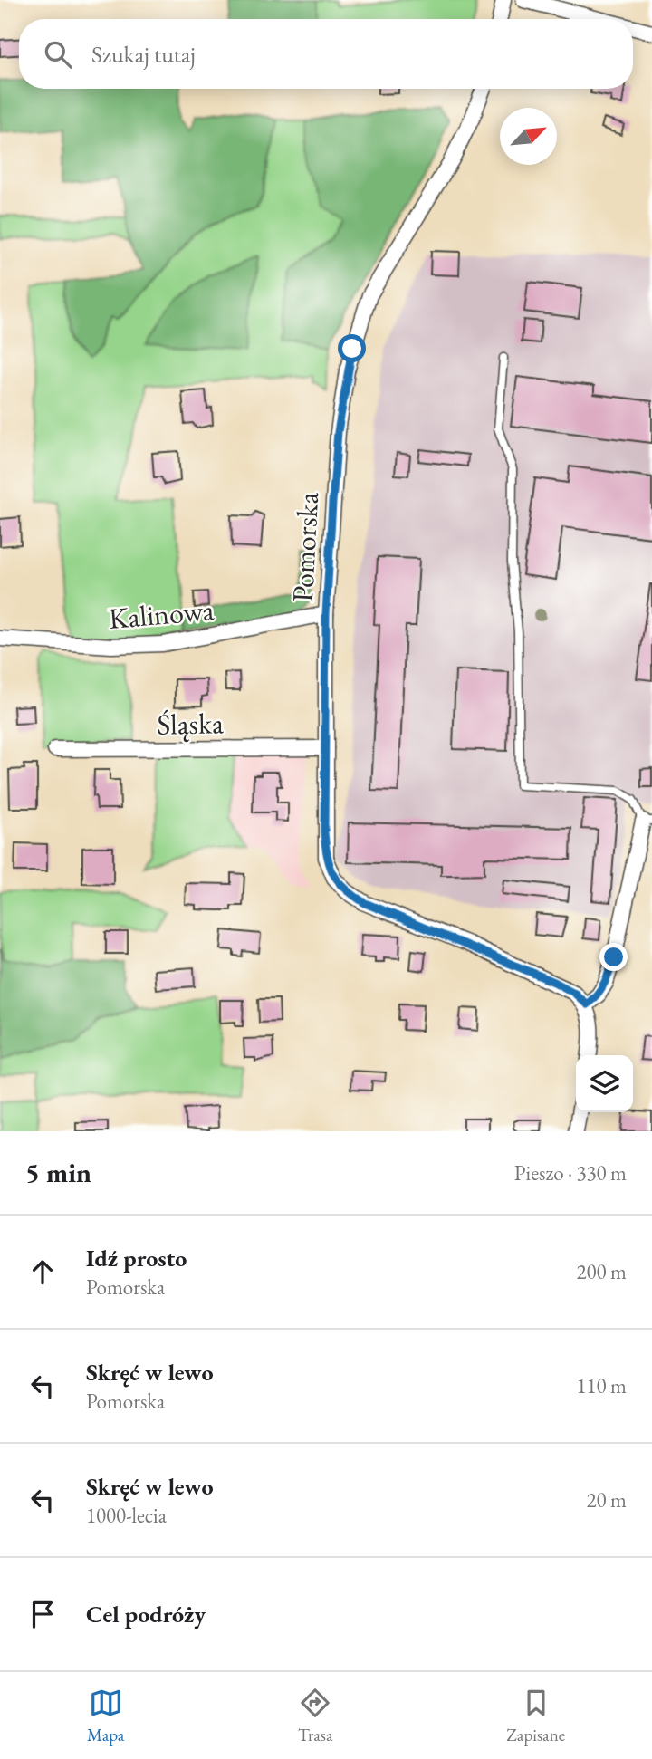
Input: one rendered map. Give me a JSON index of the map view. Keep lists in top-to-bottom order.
{
  "streets": {
    "street": ["Pomorska", "Kalinowa", "Śląska"]
  },
  "crossings": [
    ["Pomorska", "Kalinowa"],
    ["Pomorska", "Śląska"]
  ],
  "north": "top right",
  "page": {
    "search": "Szukaj tutaj",
    "heading": ["5 min", "Pieszo · 330 m"],
    "list": [
      ["Idź prosto", "Pomorska", "200 m"],
      ["Skręć w lewo", "Pomorska", "110 m"],
      ["Skręć w lewo", "1000-lecia", "20 m"],
      "Cel podróży"
    ],
    "nav": ["Mapa", "Trasa", "Zapisane"]
  }
}
